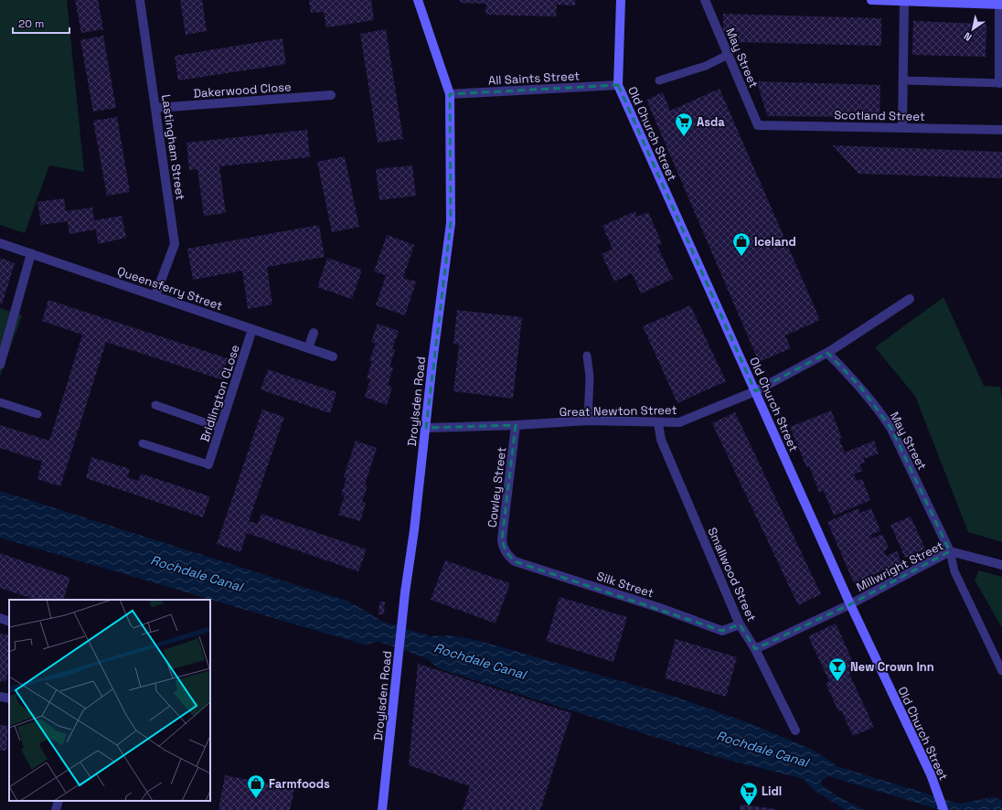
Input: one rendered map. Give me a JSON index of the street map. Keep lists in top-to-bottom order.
{
  "streets": {
    "street": [
      "May Street",
      "All Saints Street",
      "Dakerwood Close",
      "Scotland Street",
      "Old Church Street",
      "Lastingham Street",
      "Queensferry Street",
      "Bridlington CLose",
      "Droylsden Road",
      "Great Newton Street",
      "Cowley Street",
      "Millwright Street",
      "Smallwood Street",
      "Silk Street"
    ]
  },
  "crossings": [
    ["May Street", "Scotland Street"],
    ["May Street", "Great Newton Street"],
    ["May Street", "Millwright Street"],
    ["All Saints Street", "Old Church Street"],
    ["All Saints Street", "Droylsden Road"],
    ["Dakerwood Close", "Lastingham Street"],
    ["Old Church Street", "Great Newton Street"],
    ["Old Church Street", "Millwright Street"],
    ["Lastingham Street", "Queensferry Street"],
    ["Queensferry Street", "Bridlington CLose"],
    ["Droylsden Road", "Great Newton Street"],
    ["Great Newton Street", "Cowley Street"],
    ["Great Newton Street", "Smallwood Street"],
    ["Cowley Street", "Silk Street"],
    ["Millwright Street", "Smallwood Street"],
    ["Smallwood Street", "Silk Street"]
  ],
  "water": ["Rochdale Canal"],
  "places": {
    "supermarket": ["Asda", "Lidl"],
    "shop": ["Iceland", "Farmfoods"],
    "bar": ["New Crown Inn"]
  },
  "scale_bar": "20 m",
  "north": "bottom left"
}
